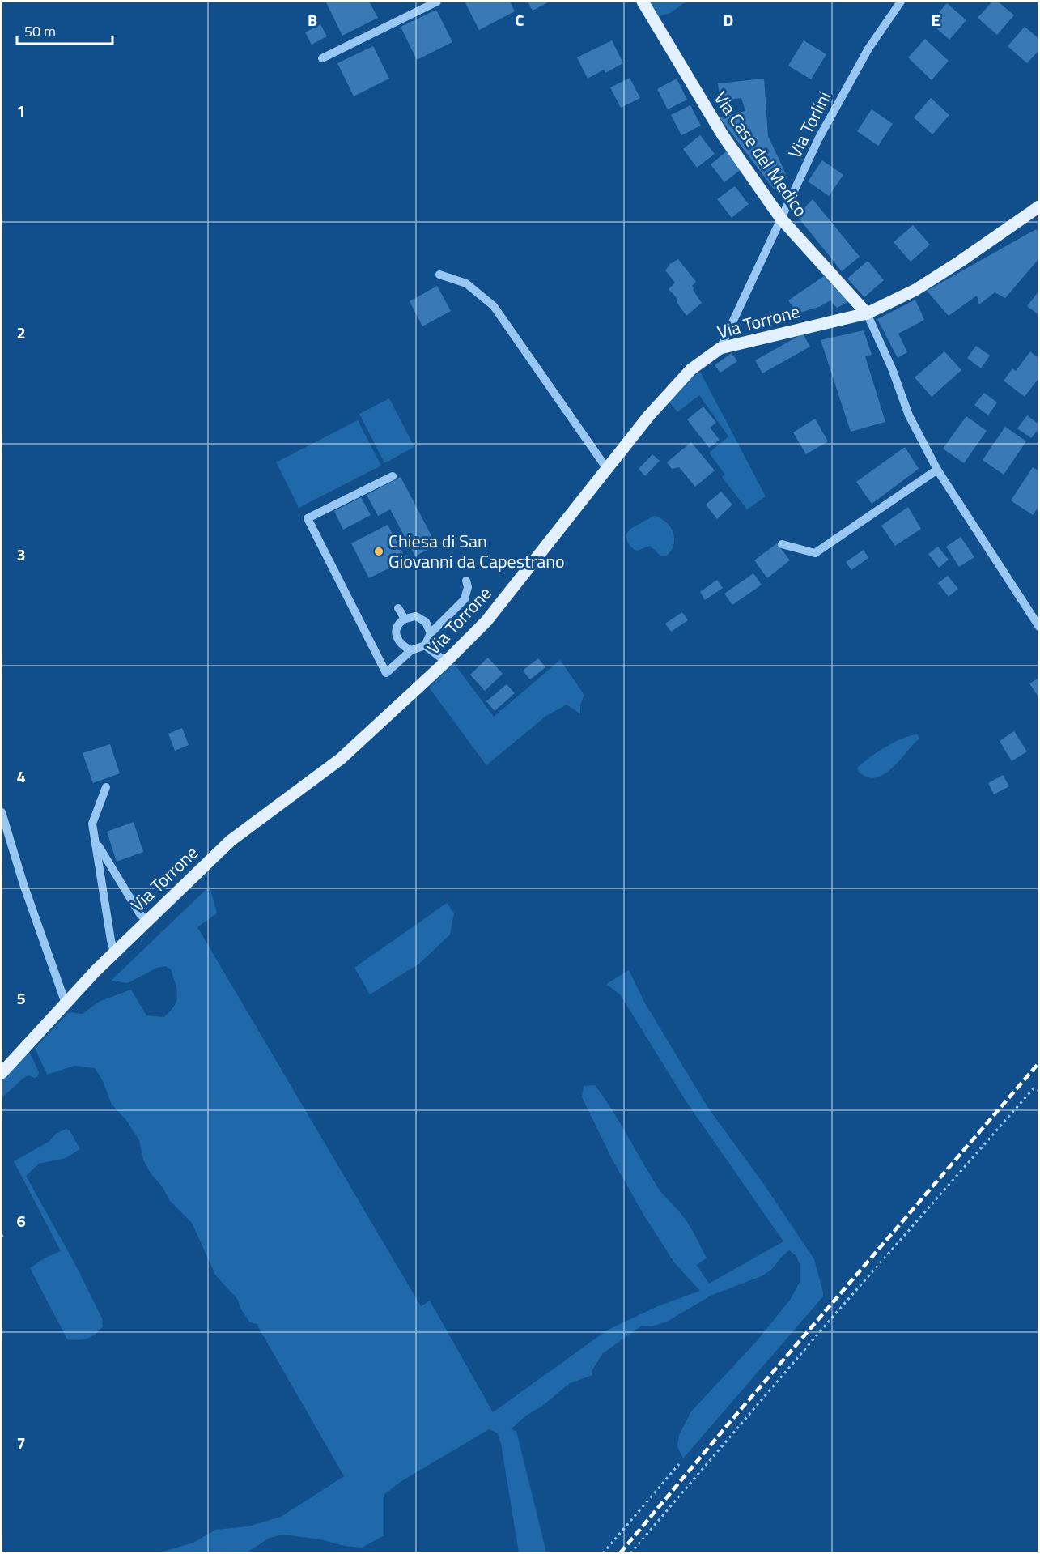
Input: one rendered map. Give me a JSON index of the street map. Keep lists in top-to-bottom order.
{
  "streets": {
    "main road": ["Via Case del Medico", "Via Torrone"],
    "street": ["Via Torlini"]
  },
  "crossings": [
    ["Via Torlini", "Via Case del Medico"],
    ["Via Torlini", "Via Torrone"],
    ["Via Case del Medico", "Via Torrone"]
  ],
  "places": ["Chiesa di San Giovanni da Capestrano"],
  "scale_bar": "50 m",
  "grid": {
    "columns": [
      "B",
      "C",
      "D",
      "E"
    ],
    "rows": [
      "1",
      "2",
      "3",
      "4",
      "5",
      "6",
      "7"
    ]
  }
}
